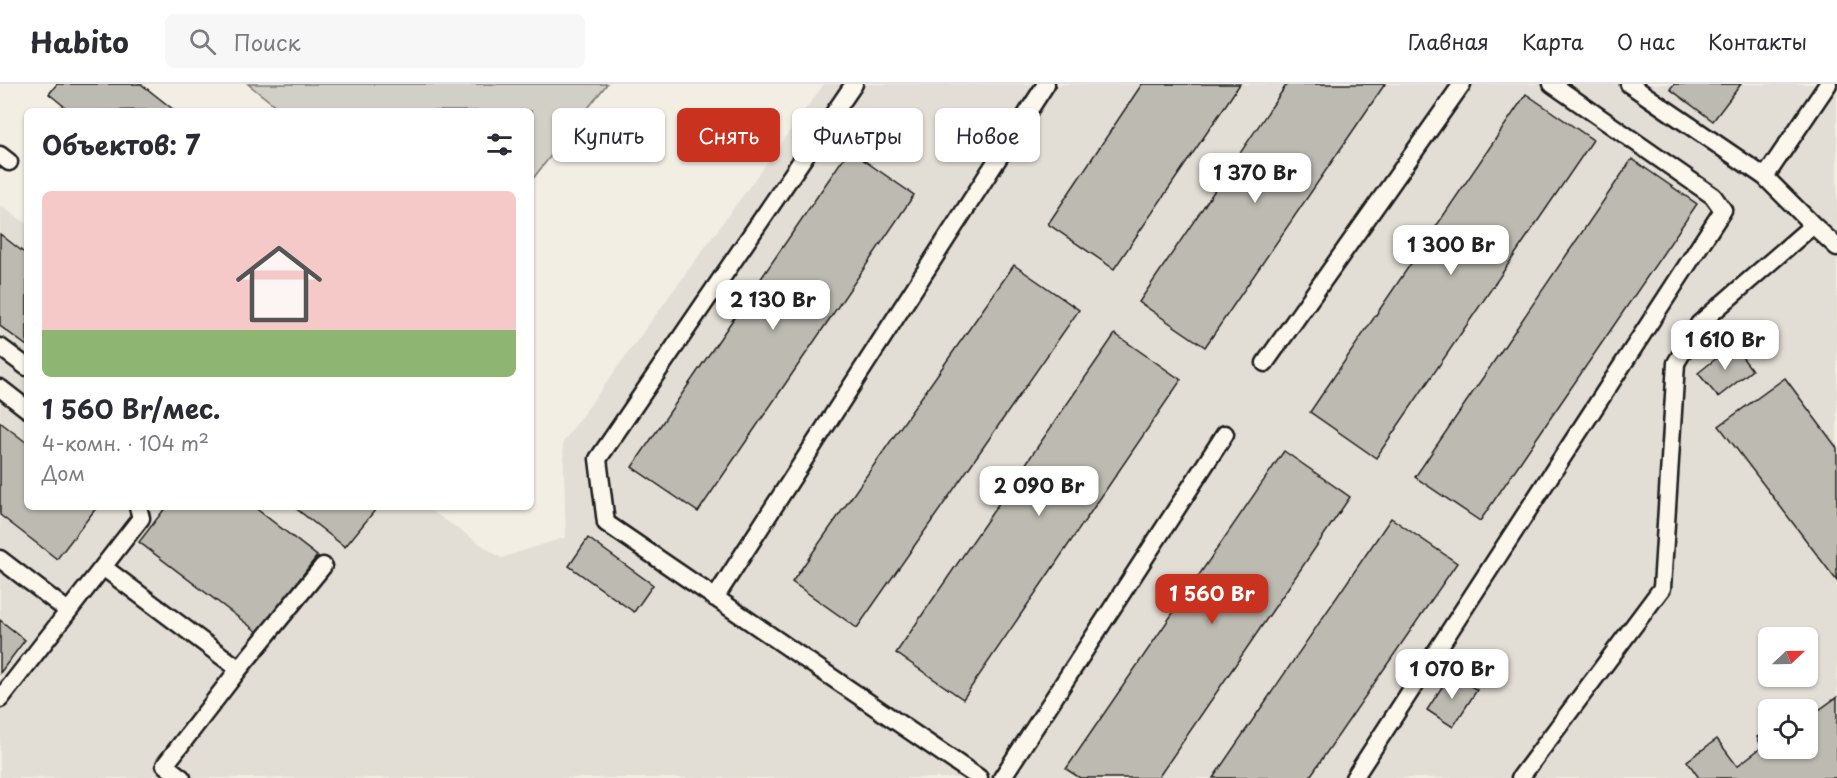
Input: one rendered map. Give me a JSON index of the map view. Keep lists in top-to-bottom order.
{
  "north": "right",
  "page": {
    "header": "Habito",
    "search": "Поиск",
    "nav": [
      "Главная",
      "Карта",
      "О нас",
      "Контакты"
    ],
    "chip": [
      "Купить",
      "Снять",
      "Фильтры",
      "Новое"
    ],
    "heading": "Объектов: 7",
    "price": [
      "1 370 Br",
      "1 300 Br",
      "2 130 Br",
      "1 610 Br",
      "2 090 Br",
      "1 560 Br",
      "1 070 Br"
    ],
    "list": [
      {
        "name": "1 560 Br/мес.",
        "note": "4-комн. · 104 m² · Дом"
      }
    ]
  }
}
